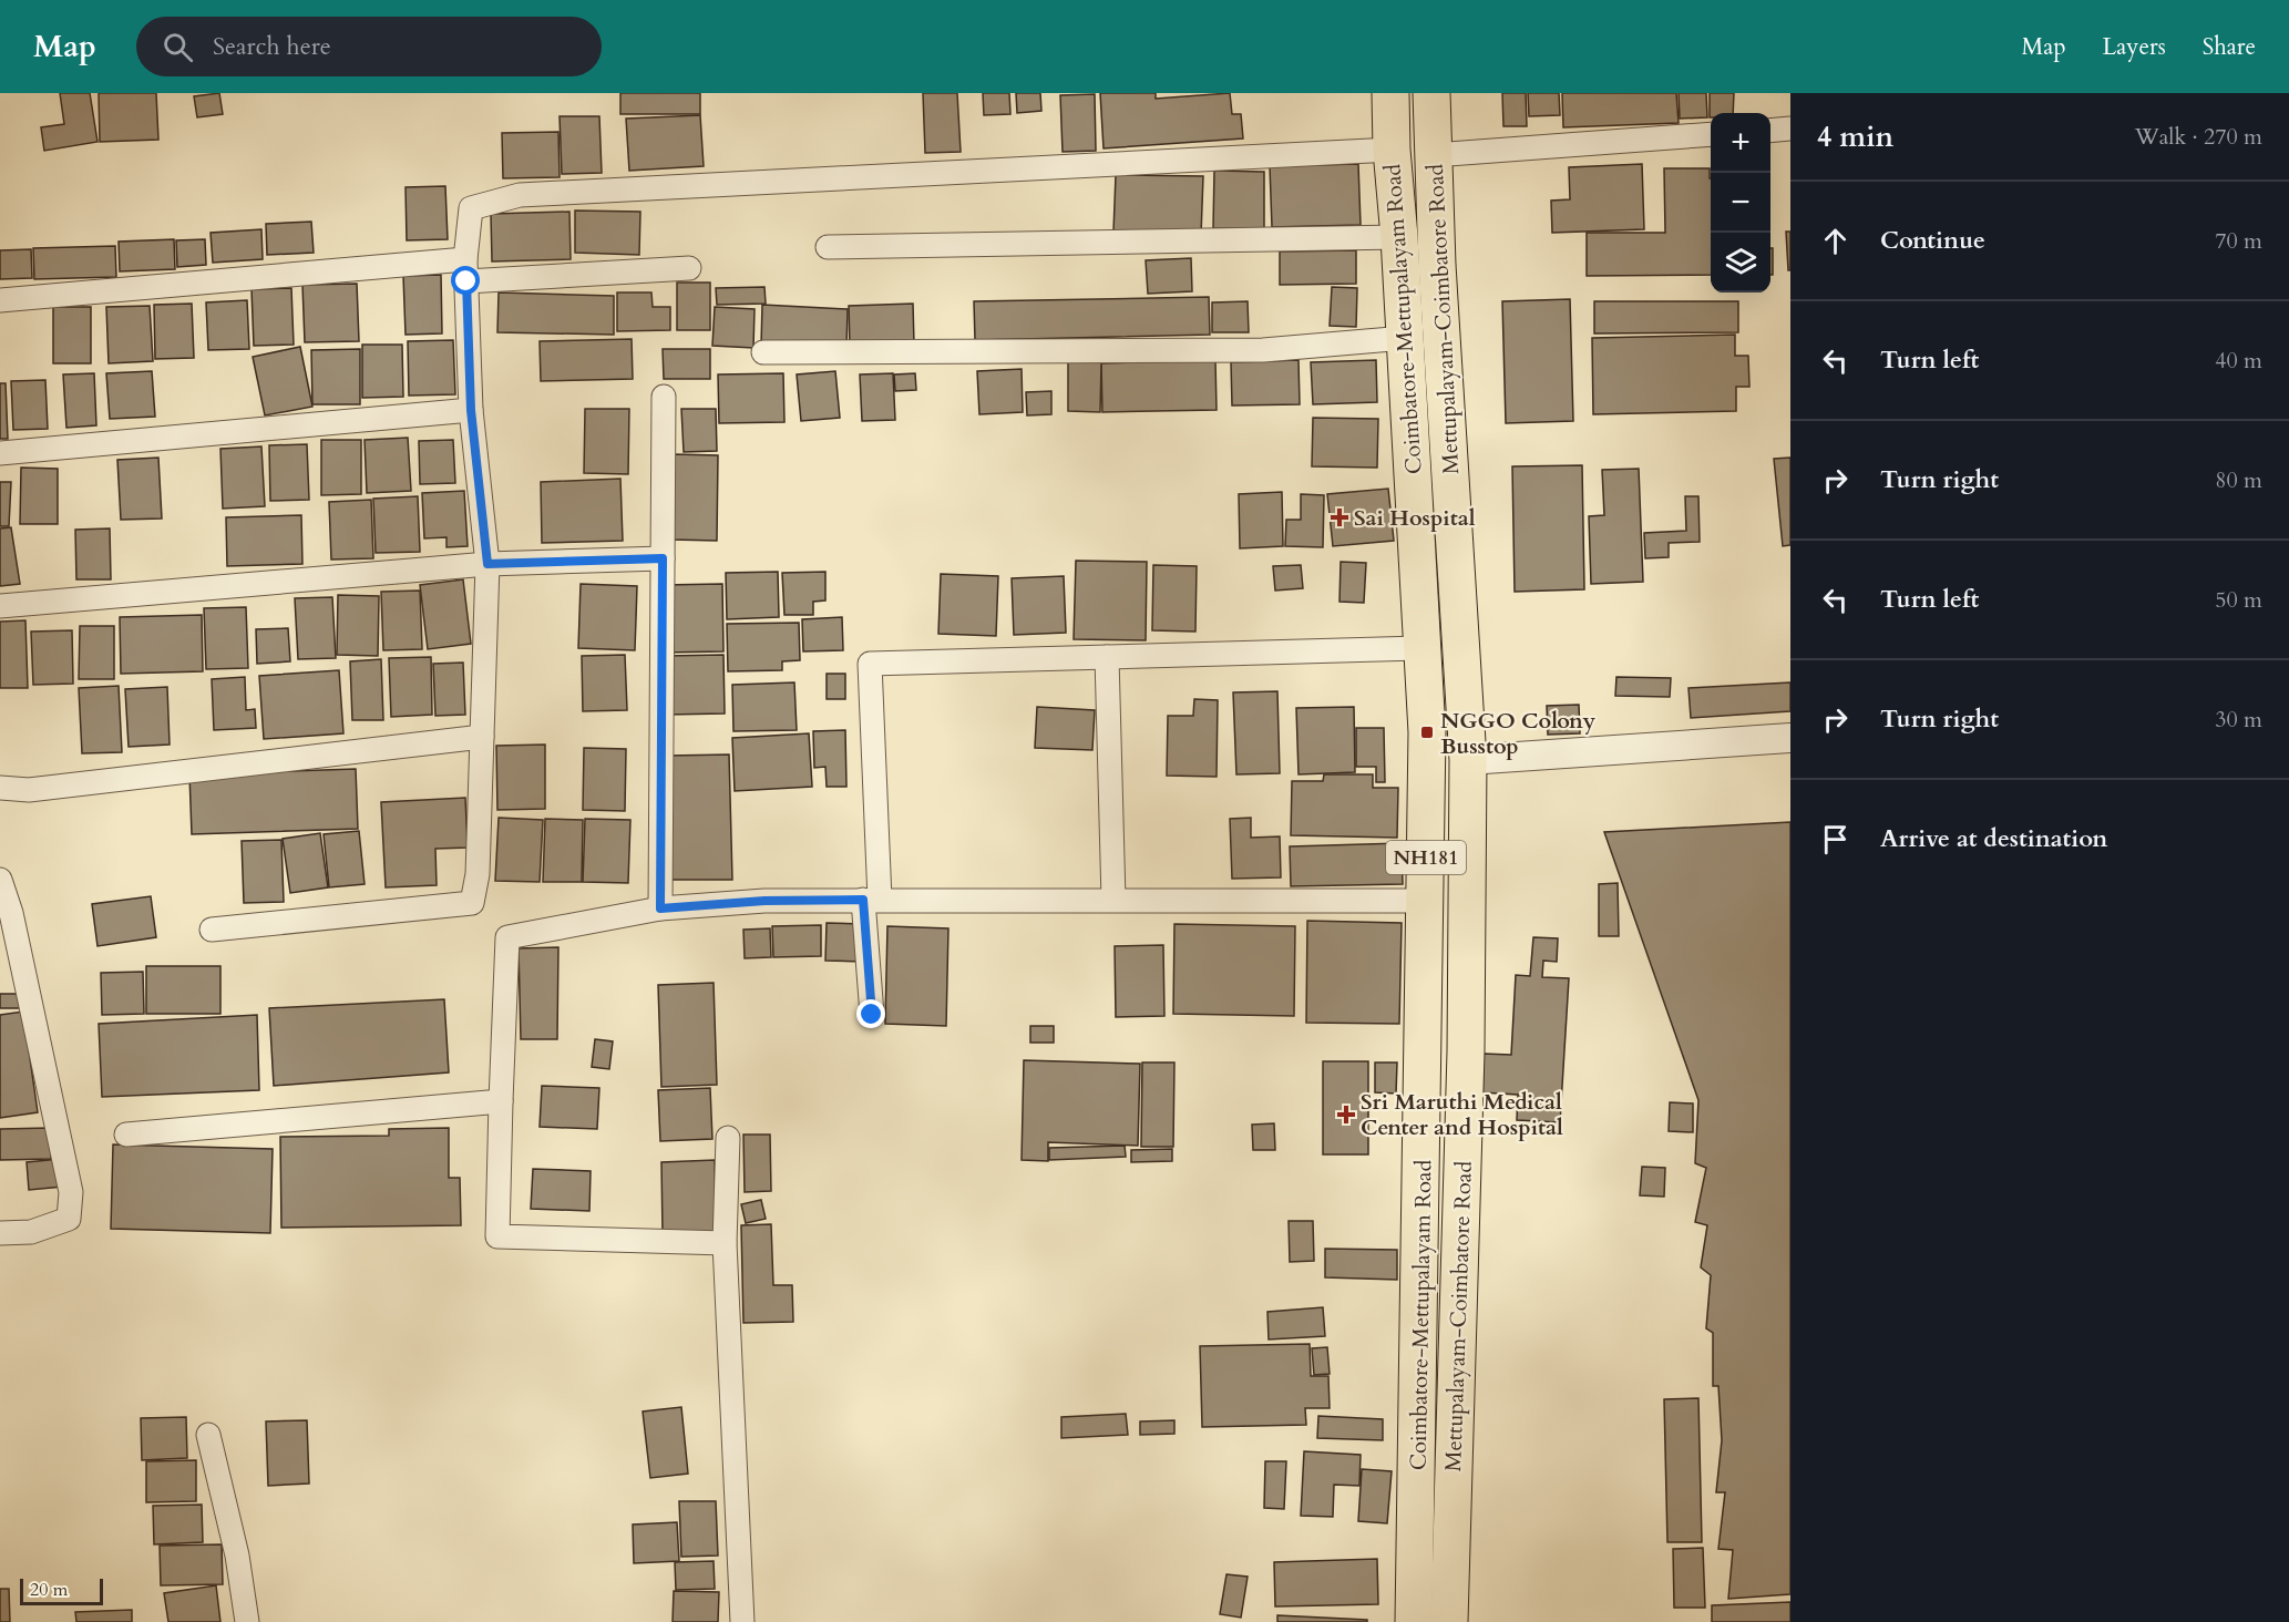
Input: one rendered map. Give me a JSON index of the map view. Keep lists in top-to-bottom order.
{
  "streets": {
    "highway": ["Coimbatore-Mettupalayam Road", "Mettupalayam-Coimbatore Road", "NH181"]
  },
  "places": {
    "health": ["Sai Hospital", "Sri Maruthi Medical Center and Hospital"],
    "transit": ["NGGO Colony Busstop"]
  },
  "scale_bar": "20 m",
  "page": {
    "header": "Map",
    "search": "Search here",
    "nav": ["Map", "Layers", "Share"],
    "heading": ["4 min", "Walk · 270 m"],
    "map_buttons": ["+", "−"],
    "list": [
      ["Continue", "70 m"],
      ["Turn left", "40 m"],
      ["Turn right", "80 m"],
      ["Turn left", "50 m"],
      ["Turn right", "30 m"],
      "Arrive at destination"
    ],
    "scale": "20 m"
  }
}
